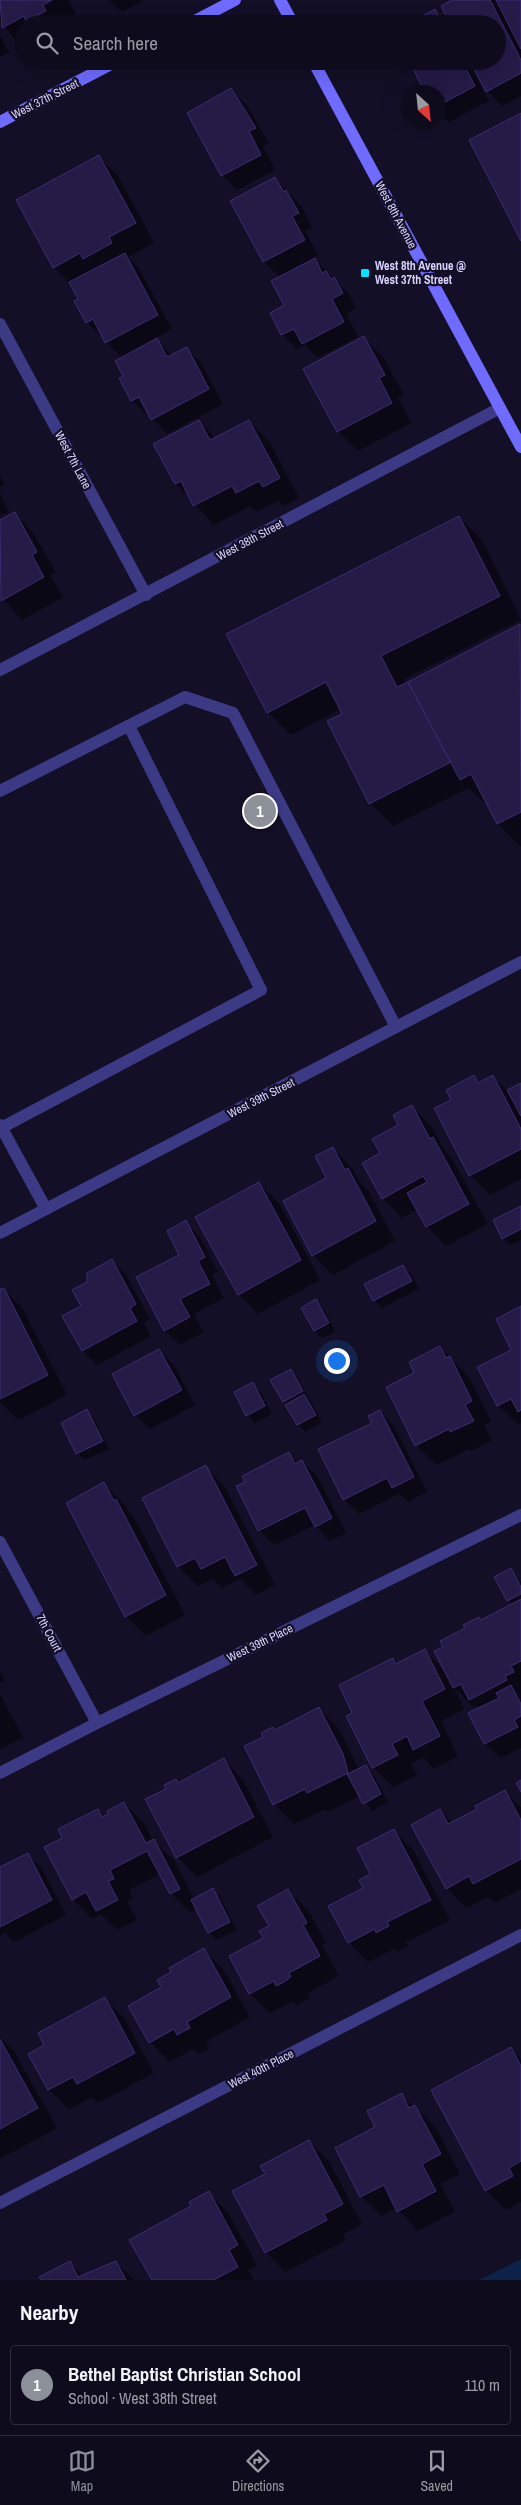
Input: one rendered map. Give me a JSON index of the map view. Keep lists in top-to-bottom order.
{
  "streets": {
    "street": [
      "West 37th Street",
      "West 8th Avenue",
      "West 7th Lane",
      "West 38th Street",
      "West 39th Street",
      "7th Court",
      "West 39th Place",
      "West 40th Place"
    ]
  },
  "crossings": [
    ["West 8th Avenue", "West 38th Street"],
    ["West 7th Lane", "West 38th Street"],
    ["7th Court", "West 39th Place"]
  ],
  "places": {
    "transit": ["West 8th Avenue @ West 37th Street"]
  },
  "north": "bottom right",
  "page": {
    "search": "Search here",
    "pins": "1",
    "heading": "Nearby",
    "list": [
      {
        "mark": "1",
        "name": "Bethel Baptist Christian School",
        "note": "School · West 38th Street",
        "value": "110 m"
      }
    ],
    "nav": ["Map", "Directions", "Saved"]
  }
}
